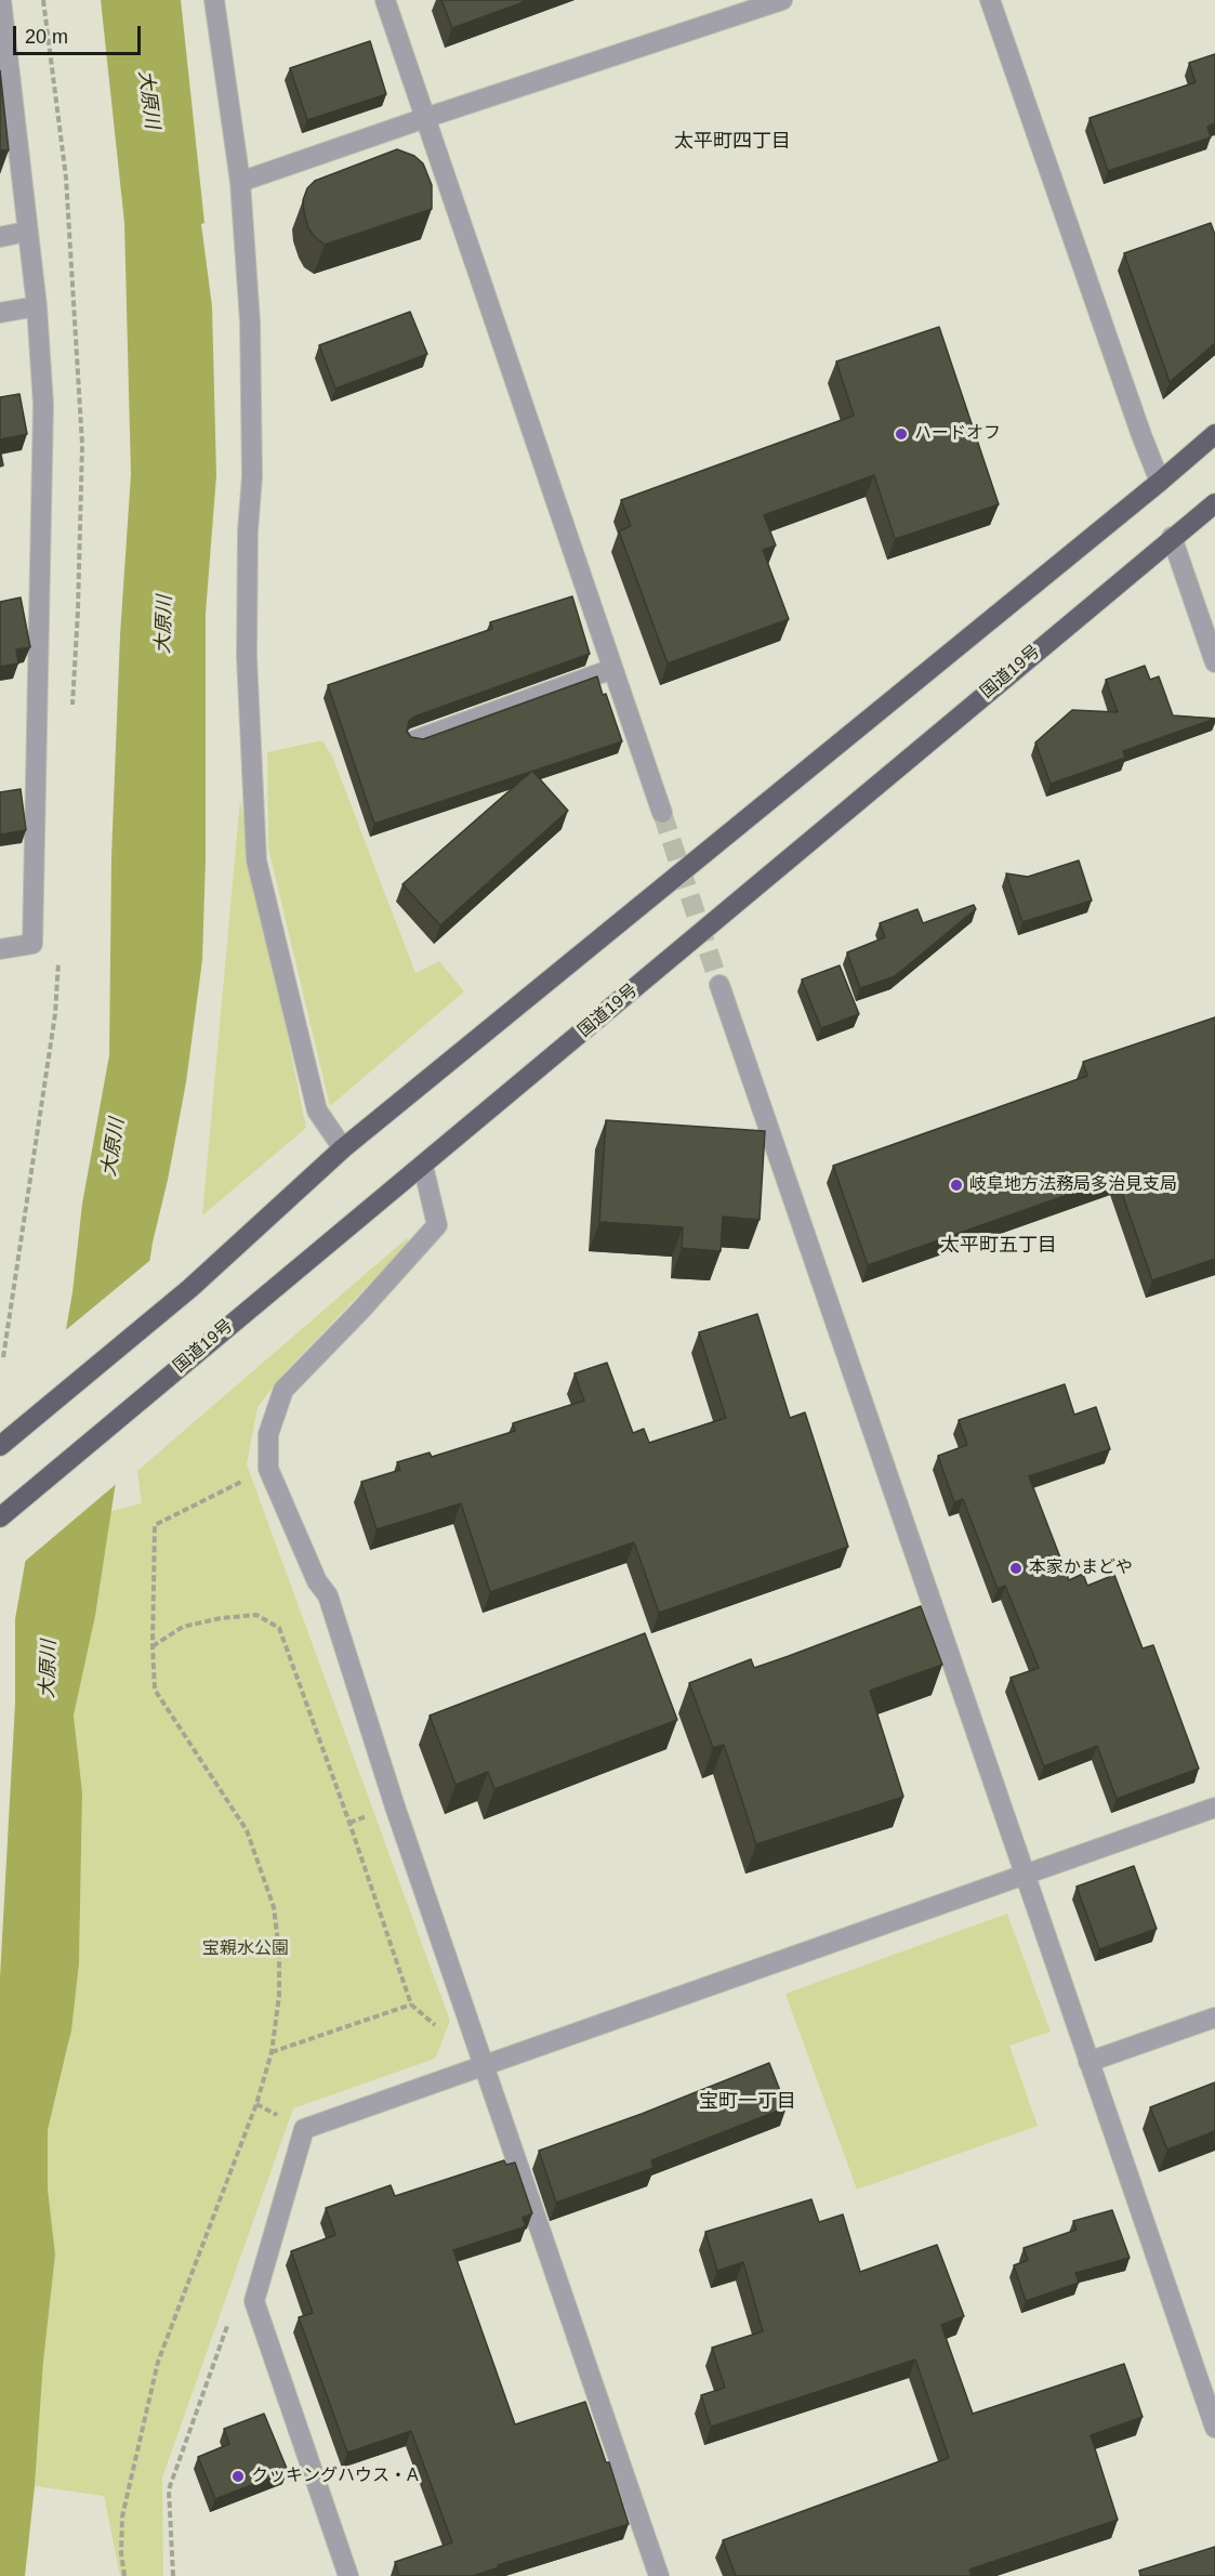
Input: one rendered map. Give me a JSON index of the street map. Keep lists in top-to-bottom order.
{
  "streets": {
    "highway": ["国道19号"]
  },
  "districts": ["太平町四丁目", "太平町五丁目", "宝町一丁目"],
  "water": ["大原川"],
  "parks": ["宝親水公園"],
  "places": [
    "ハードオフ",
    "岐阜地方法務局多治見支局",
    "本家かまどや",
    "クッキングハウス・A"
  ],
  "scale_bar": "20 m"
}
